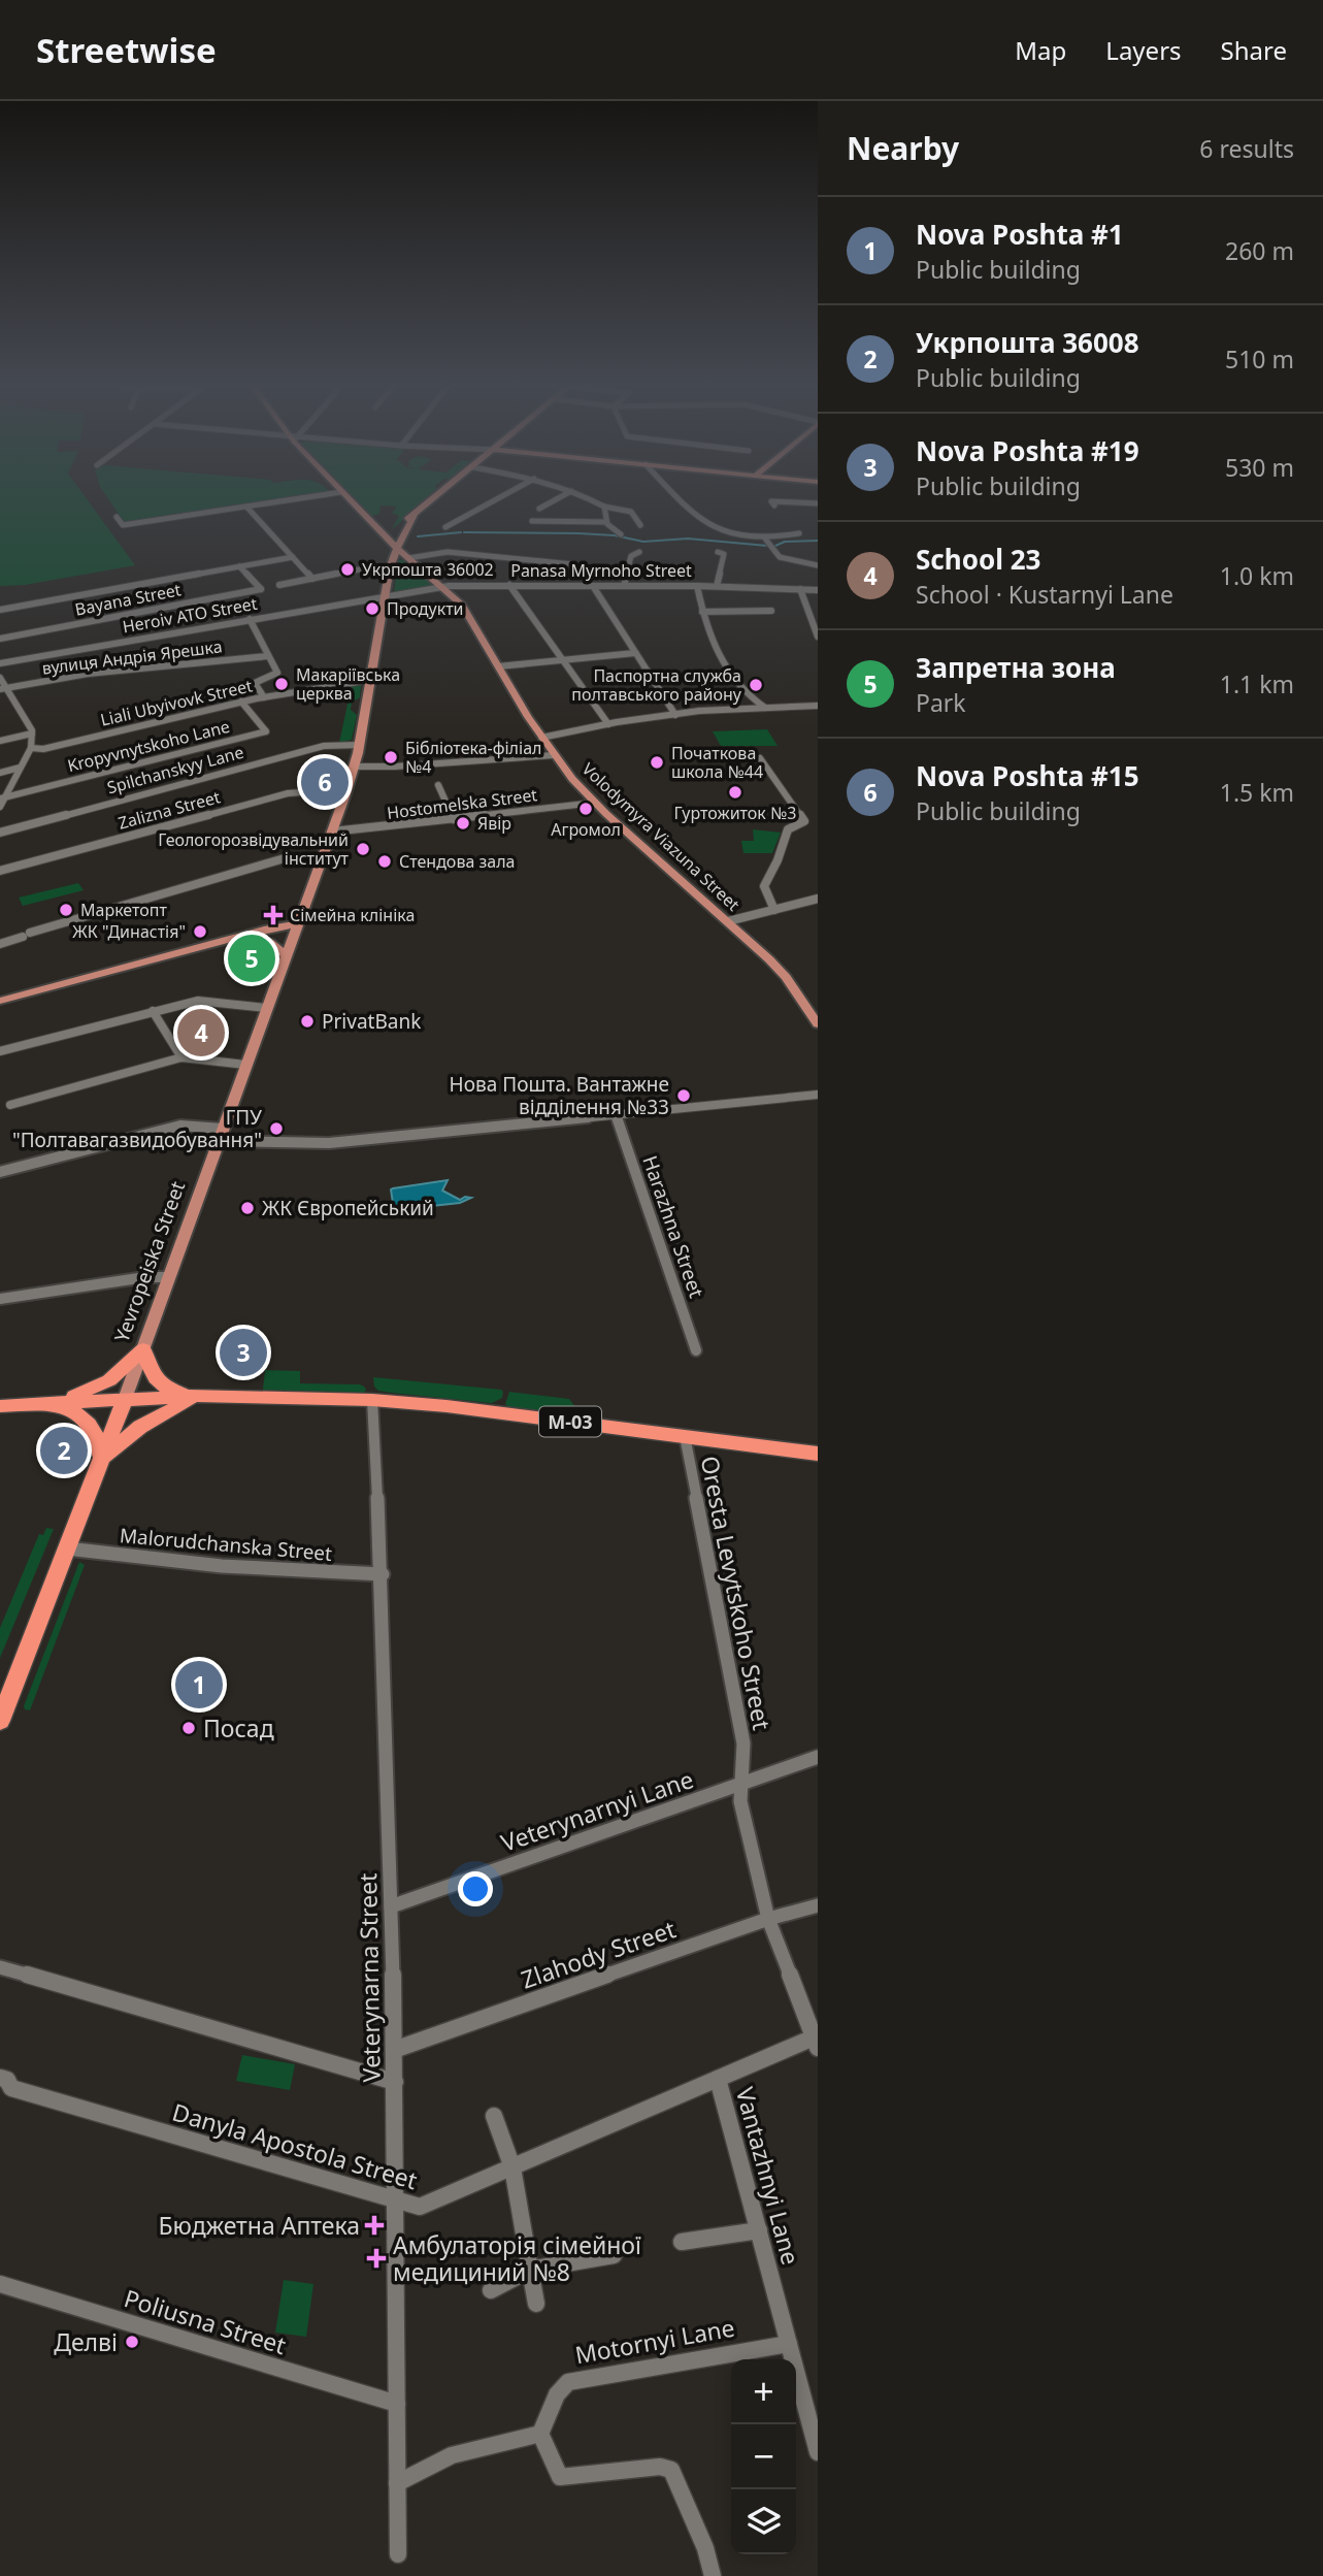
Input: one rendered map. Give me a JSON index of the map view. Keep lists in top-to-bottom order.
{
  "streets": {
    "highway": ["Yevropeiska Street", "М-03"],
    "main road": ["Volodymyra Viazuna Street"],
    "street": [
      "Panasa Myrnoho Street",
      "Bayana Street",
      "Heroiv ATO Street",
      "вулиця Андрія Ярешка",
      "Liali Ubyivovk Street",
      "Kropyvnytskoho Lane",
      "Spilchanskyy Lane",
      "Hostomelska Street",
      "Zalizna Street",
      "Harazhna Street",
      "Malorudchanska Street",
      "Oresta Levytskoho Street",
      "Veterynarnyi Lane",
      "Zlahody Street",
      "Veterynarna Street",
      "Danyla Apostola Street",
      "Vantazhnyi Lane",
      "Poliusna Street",
      "Motornyi Lane"
    ]
  },
  "crossings": [
    ["Panasa Myrnoho Street", "Heroiv ATO Street"],
    ["Panasa Myrnoho Street", "Volodymyra Viazuna Street"],
    ["Panasa Myrnoho Street", "Yevropeiska Street"],
    ["Heroiv ATO Street", "Yevropeiska Street"],
    ["Liali Ubyivovk Street", "Kropyvnytskoho Lane"],
    ["Liali Ubyivovk Street", "Yevropeiska Street"],
    ["Spilchanskyy Lane", "Yevropeiska Street"],
    ["Hostomelska Street", "Volodymyra Viazuna Street"],
    ["Hostomelska Street", "Yevropeiska Street"],
    ["Zalizna Street", "Yevropeiska Street"],
    ["Volodymyra Viazuna Street", "Yevropeiska Street"],
    ["Yevropeiska Street", "М-03"],
    ["Yevropeiska Street", "Malorudchanska Street"],
    ["М-03", "Oresta Levytskoho Street"],
    ["М-03", "Veterynarna Street"],
    ["Malorudchanska Street", "Veterynarna Street"],
    ["Oresta Levytskoho Street", "Veterynarnyi Lane"],
    ["Oresta Levytskoho Street", "Zlahody Street"],
    ["Oresta Levytskoho Street", "Danyla Apostola Street"],
    ["Veterynarnyi Lane", "Veterynarna Street"],
    ["Zlahody Street", "Veterynarna Street"],
    ["Veterynarna Street", "Danyla Apostola Street"],
    ["Veterynarna Street", "Poliusna Street"],
    ["Danyla Apostola Street", "Vantazhnyi Lane"],
    ["Vantazhnyi Lane", "Motornyi Lane"]
  ],
  "places": {
    "other": [
      "Укрпошта 36002",
      "Продукти",
      "Макаріївська церква",
      "Паспортна служба полтавського району",
      "Бібліотека-філіал №4",
      "Початкова школа №44",
      "Гуртожиток №3",
      "Агромол",
      "Явір",
      "Геологорозвідувальний інститут",
      "Стендова зала",
      "Маркетопт",
      "ЖК \"Династія\"",
      "PrivatBank",
      "Нова Пошта. Вантажне відділення №33",
      "ГПУ \"Полтавагазвидобування\"",
      "ЖК Європейський",
      "Посад",
      "Делві"
    ],
    "health": ["Сімейна клініка", "Бюджетна Аптека", "Амбулаторія сімейної медициний №8"]
  },
  "page": {
    "header": "Streetwise",
    "nav": ["Map", "Layers", "Share"],
    "heading": ["Nearby", "6 results"],
    "list": [
      {
        "mark": "1",
        "name": "Nova Poshta #1",
        "note": "Public building",
        "value": "260 m"
      },
      {
        "mark": "2",
        "name": "Укрпошта 36008",
        "note": "Public building",
        "value": "510 m"
      },
      {
        "mark": "3",
        "name": "Nova Poshta #19",
        "note": "Public building",
        "value": "530 m"
      },
      {
        "mark": "4",
        "name": "School 23",
        "note": "School · Kustarnyi Lane",
        "value": "1.0 km"
      },
      {
        "mark": "5",
        "name": "Запретна зона",
        "note": "Park",
        "value": "1.1 km"
      },
      {
        "mark": "6",
        "name": "Nova Poshta #15",
        "note": "Public building",
        "value": "1.5 km"
      }
    ],
    "pins": [
      "6",
      "5",
      "4",
      "3",
      "2",
      "1"
    ],
    "map_buttons": ["+", "−"]
  }
}
